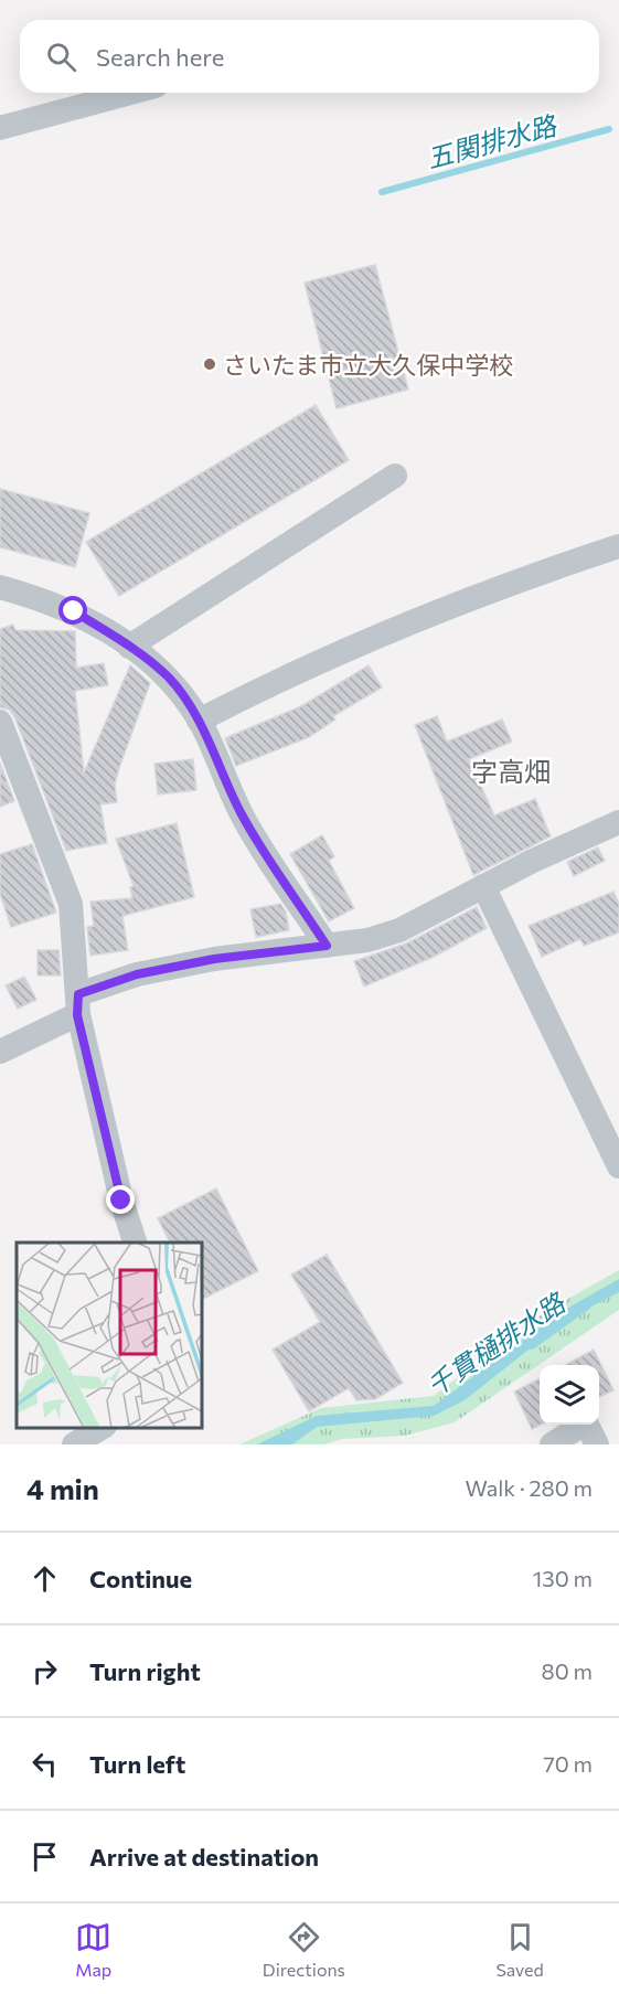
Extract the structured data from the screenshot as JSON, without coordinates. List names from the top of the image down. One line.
{"districts":["字高畑"],"water":["五関排水路","千貫樋排水路"],"places":["さいたま市立大久保中学校"],"page":{"search":"Search here","heading":["4 min","Walk · 280 m"],"list":[["Continue","130 m"],["Turn right","80 m"],["Turn left","70 m"],"Arrive at destination"],"nav":["Map","Directions","Saved"]}}
